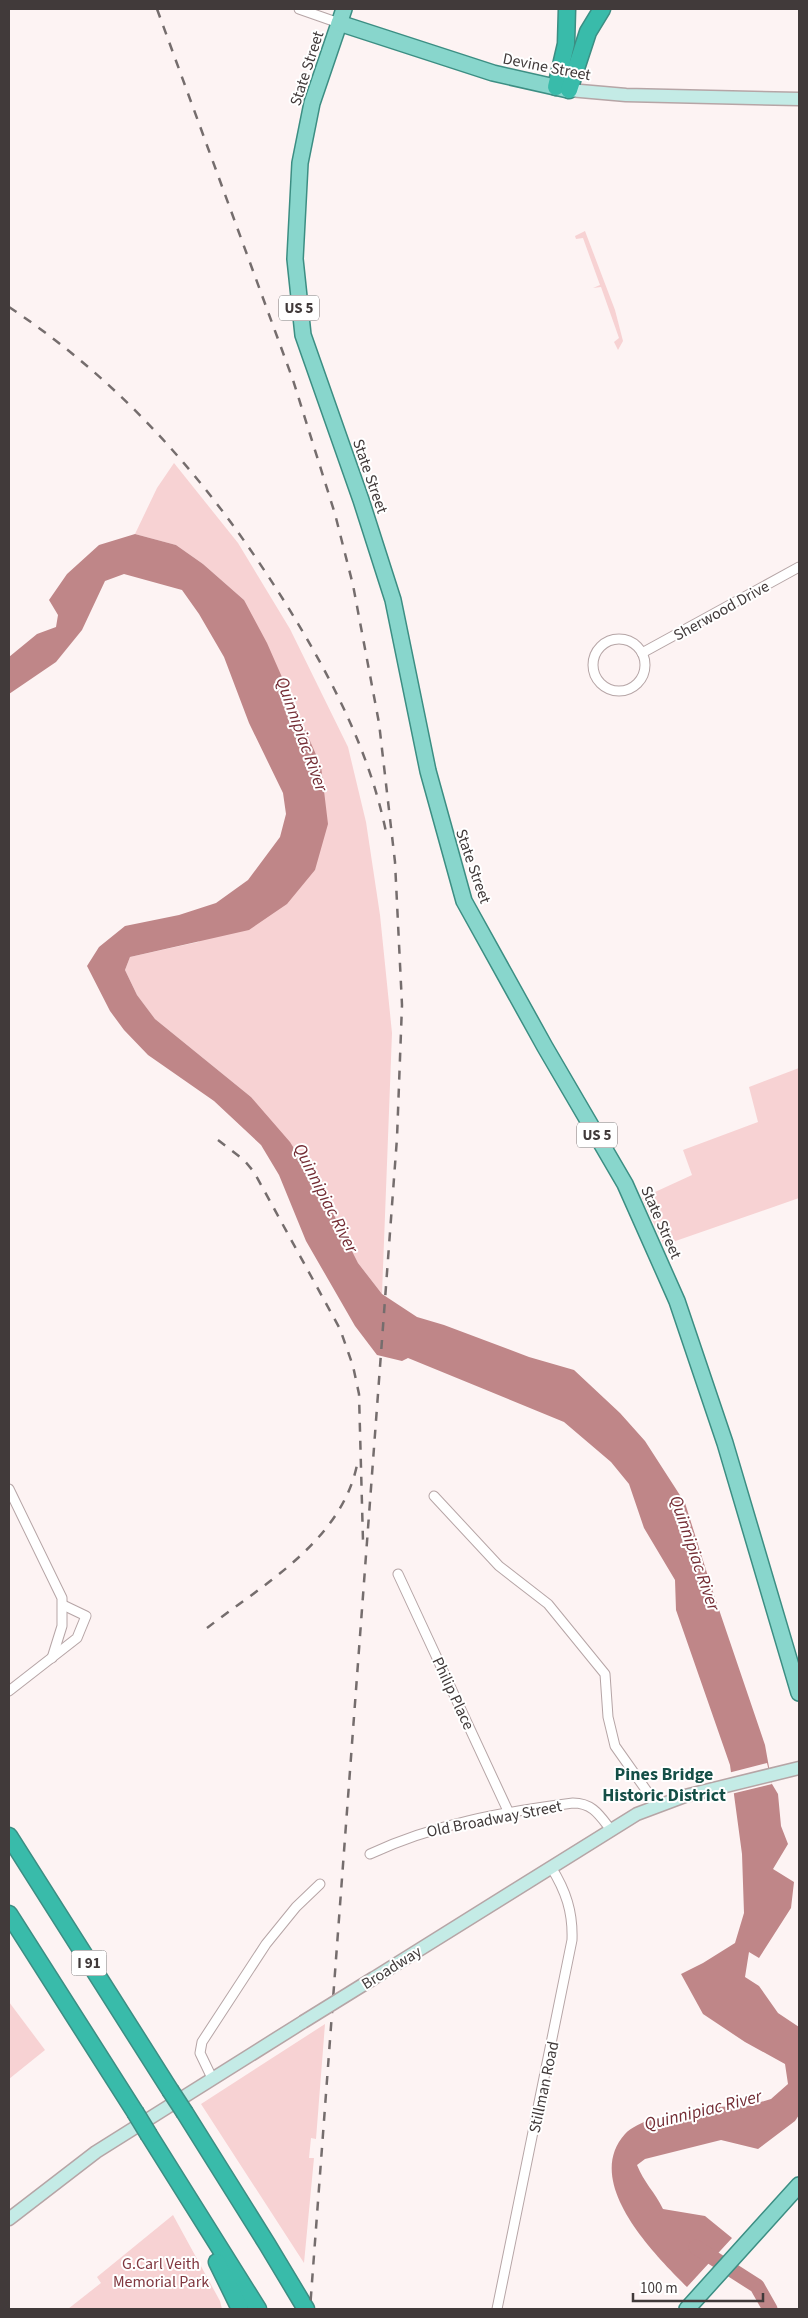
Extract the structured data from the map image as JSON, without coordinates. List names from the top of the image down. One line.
{"streets":{"highway":["I 91"],"main road":["Devine Street","State Street","US 5","Broadway"],"street":["Sherwood Drive","Philip Place","Old Broadway Street","Stillman Road"]},"crossings":[["Devine Street","State Street"],["Philip Place","Old Broadway Street"],["Old Broadway Street","Broadway"],["Broadway","Stillman Road"]],"districts":["Pines Bridge Historic District"],"water":["Quinnipiac River"],"parks":["G.Carl Veith Memorial Park"],"scale_bar":"100 m"}
